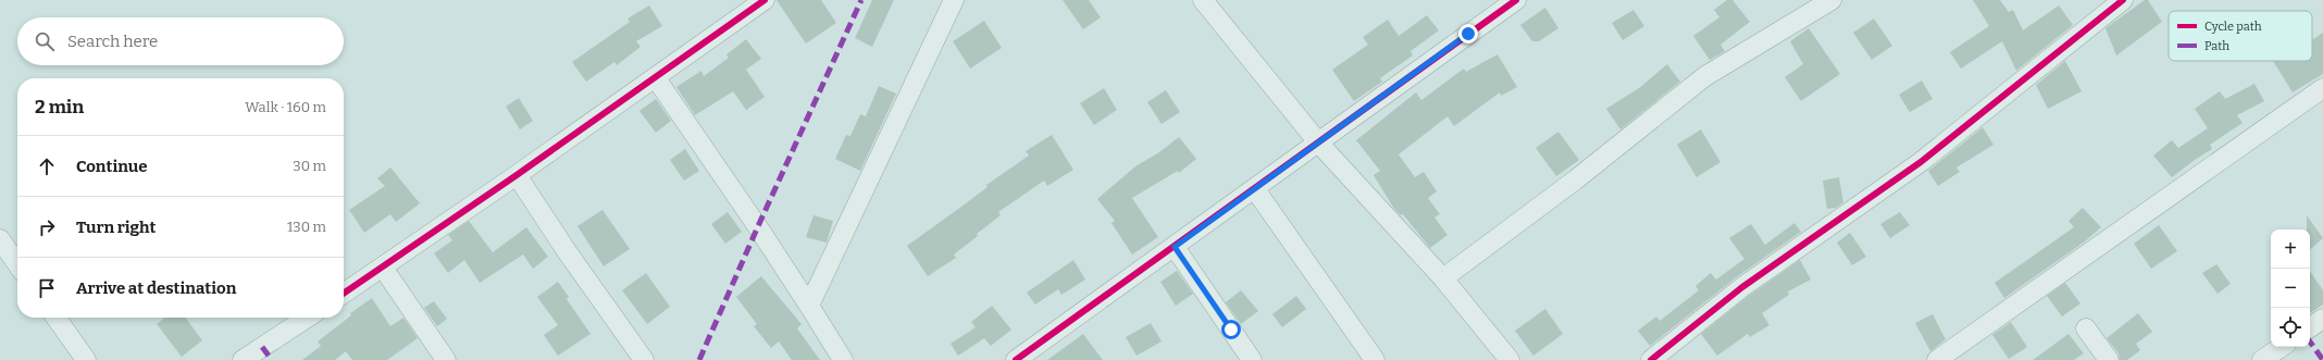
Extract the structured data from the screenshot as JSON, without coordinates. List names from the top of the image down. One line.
{"legend":["Cycle path","Path"],"page":{"search":"Search here","heading":["2 min","Walk · 160 m"],"list":[["Continue","30 m"],["Turn right","130 m"],"Arrive at destination"],"map_buttons":["+","−"]}}
